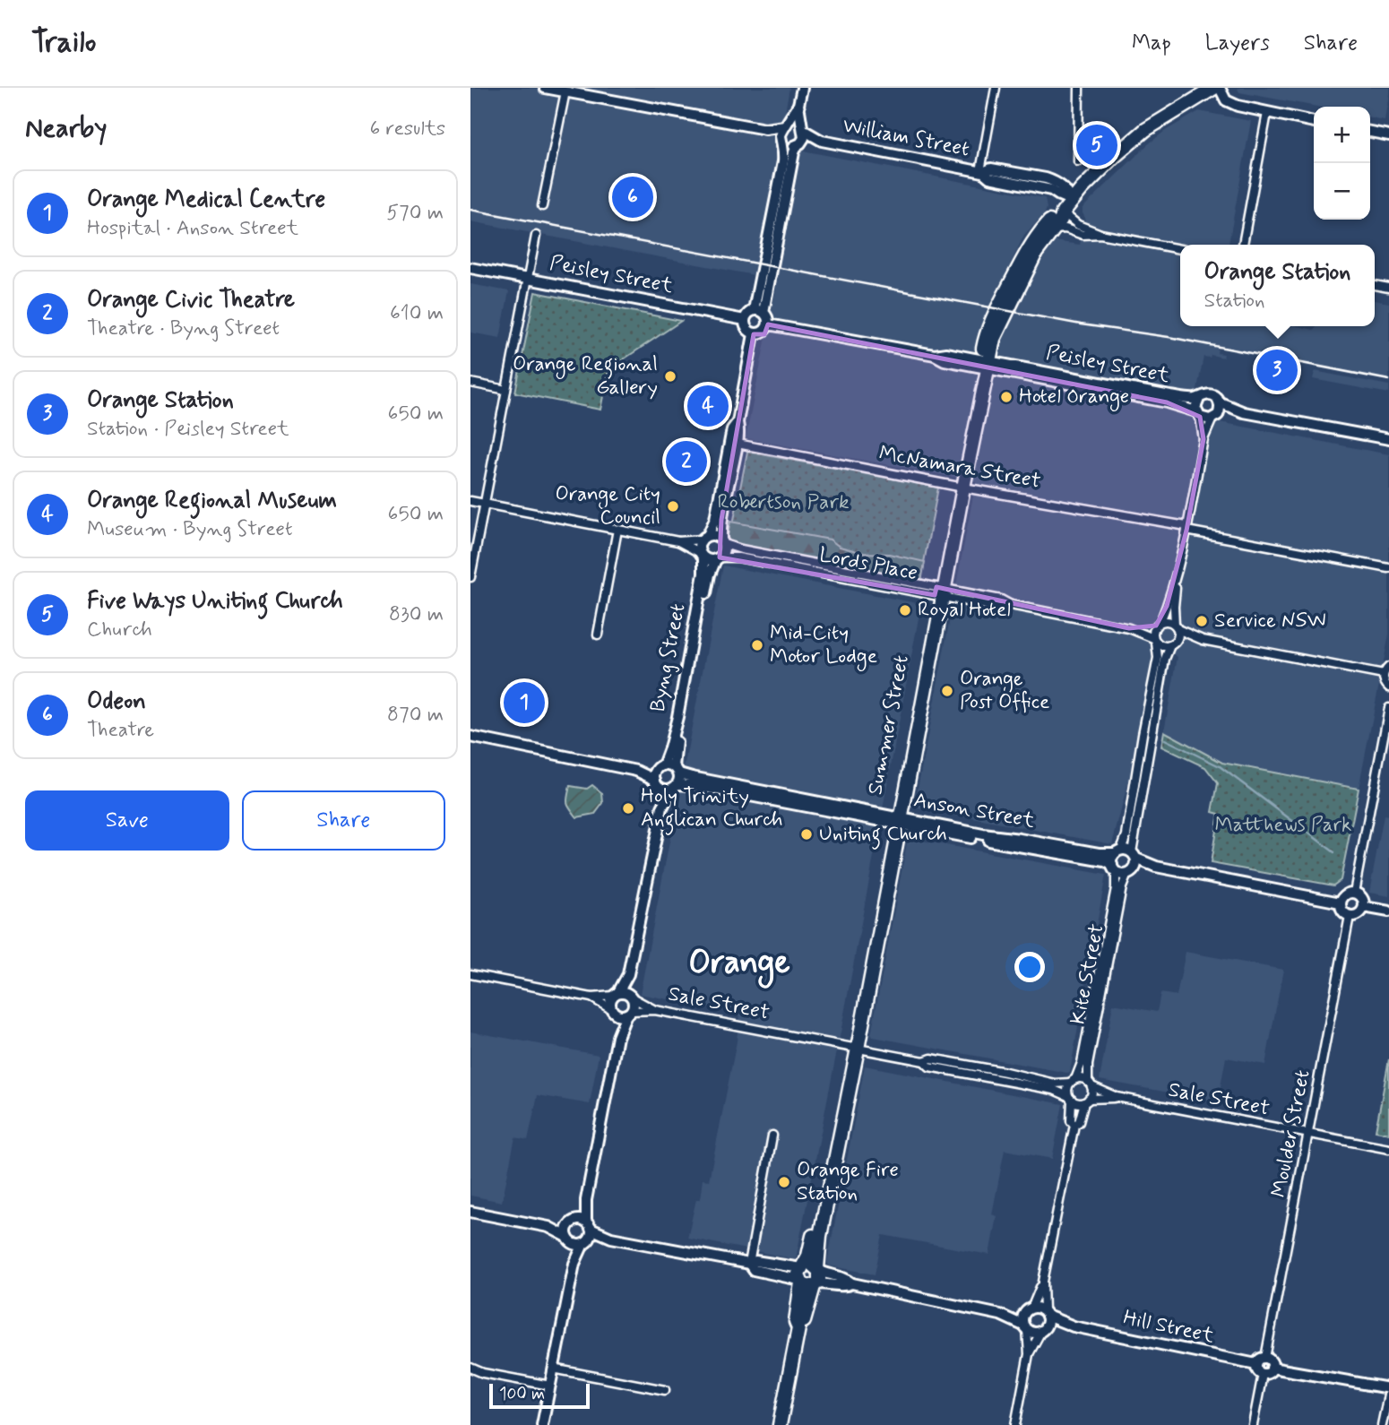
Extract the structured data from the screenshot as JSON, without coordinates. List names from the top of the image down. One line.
{"streets":{"highway":["Summer Street"],"street":["William Street","Peisley Street","McNamara Street","Lords Place","Byng Street","Anson Street","Kite Street","Sale Street","Moulder Street","Hill Street"]},"crossings":[["William Street","Summer Street"],["Peisley Street","Summer Street"],["McNamara Street","Summer Street"],["Lords Place","Byng Street"],["Lords Place","Summer Street"],["Lords Place","Kite Street"],["Byng Street","Anson Street"],["Summer Street","Anson Street"],["Summer Street","Sale Street"],["Anson Street","Kite Street"],["Kite Street","Sale Street"],["Sale Street","Moulder Street"],["Moulder Street","Hill Street"]],"districts":["Orange"],"parks":["Robertson Park","Matthews Park"],"places":["Orange Regional Gallery","Hotel Orange","Orange City Council","Royal Hotel","Service NSW","Mid-City Motor Lodge","Orange Post Office","Holy Trinity Anglican Church","Uniting Church","Orange Fire Station"],"scale_bar":"100 m","page":{"header":"Trailo","nav":["Map","Layers","Share"],"heading":["Nearby","6 results"],"map_buttons":["+","−"],"pins":["5","6","3","4","2","1"],"list":[{"mark":"1","name":"Orange Medical Centre","note":"Hospital · Anson Street","value":"570 m"},{"mark":"2","name":"Orange Civic Theatre","note":"Theatre · Byng Street","value":"610 m"},{"mark":"3","name":"Orange Station","note":"Station · Peisley Street","value":"650 m"},{"mark":"4","name":"Orange Regional Museum","note":"Museum · Byng Street","value":"650 m"},{"mark":"5","name":"Five Ways Uniting Church","note":"Church","value":"830 m"},{"mark":"6","name":"Odeon","note":"Theatre","value":"870 m"}],"popup":["Orange Station","Station"],"buttons":["Save","Share"],"scale":"100 m"}}
